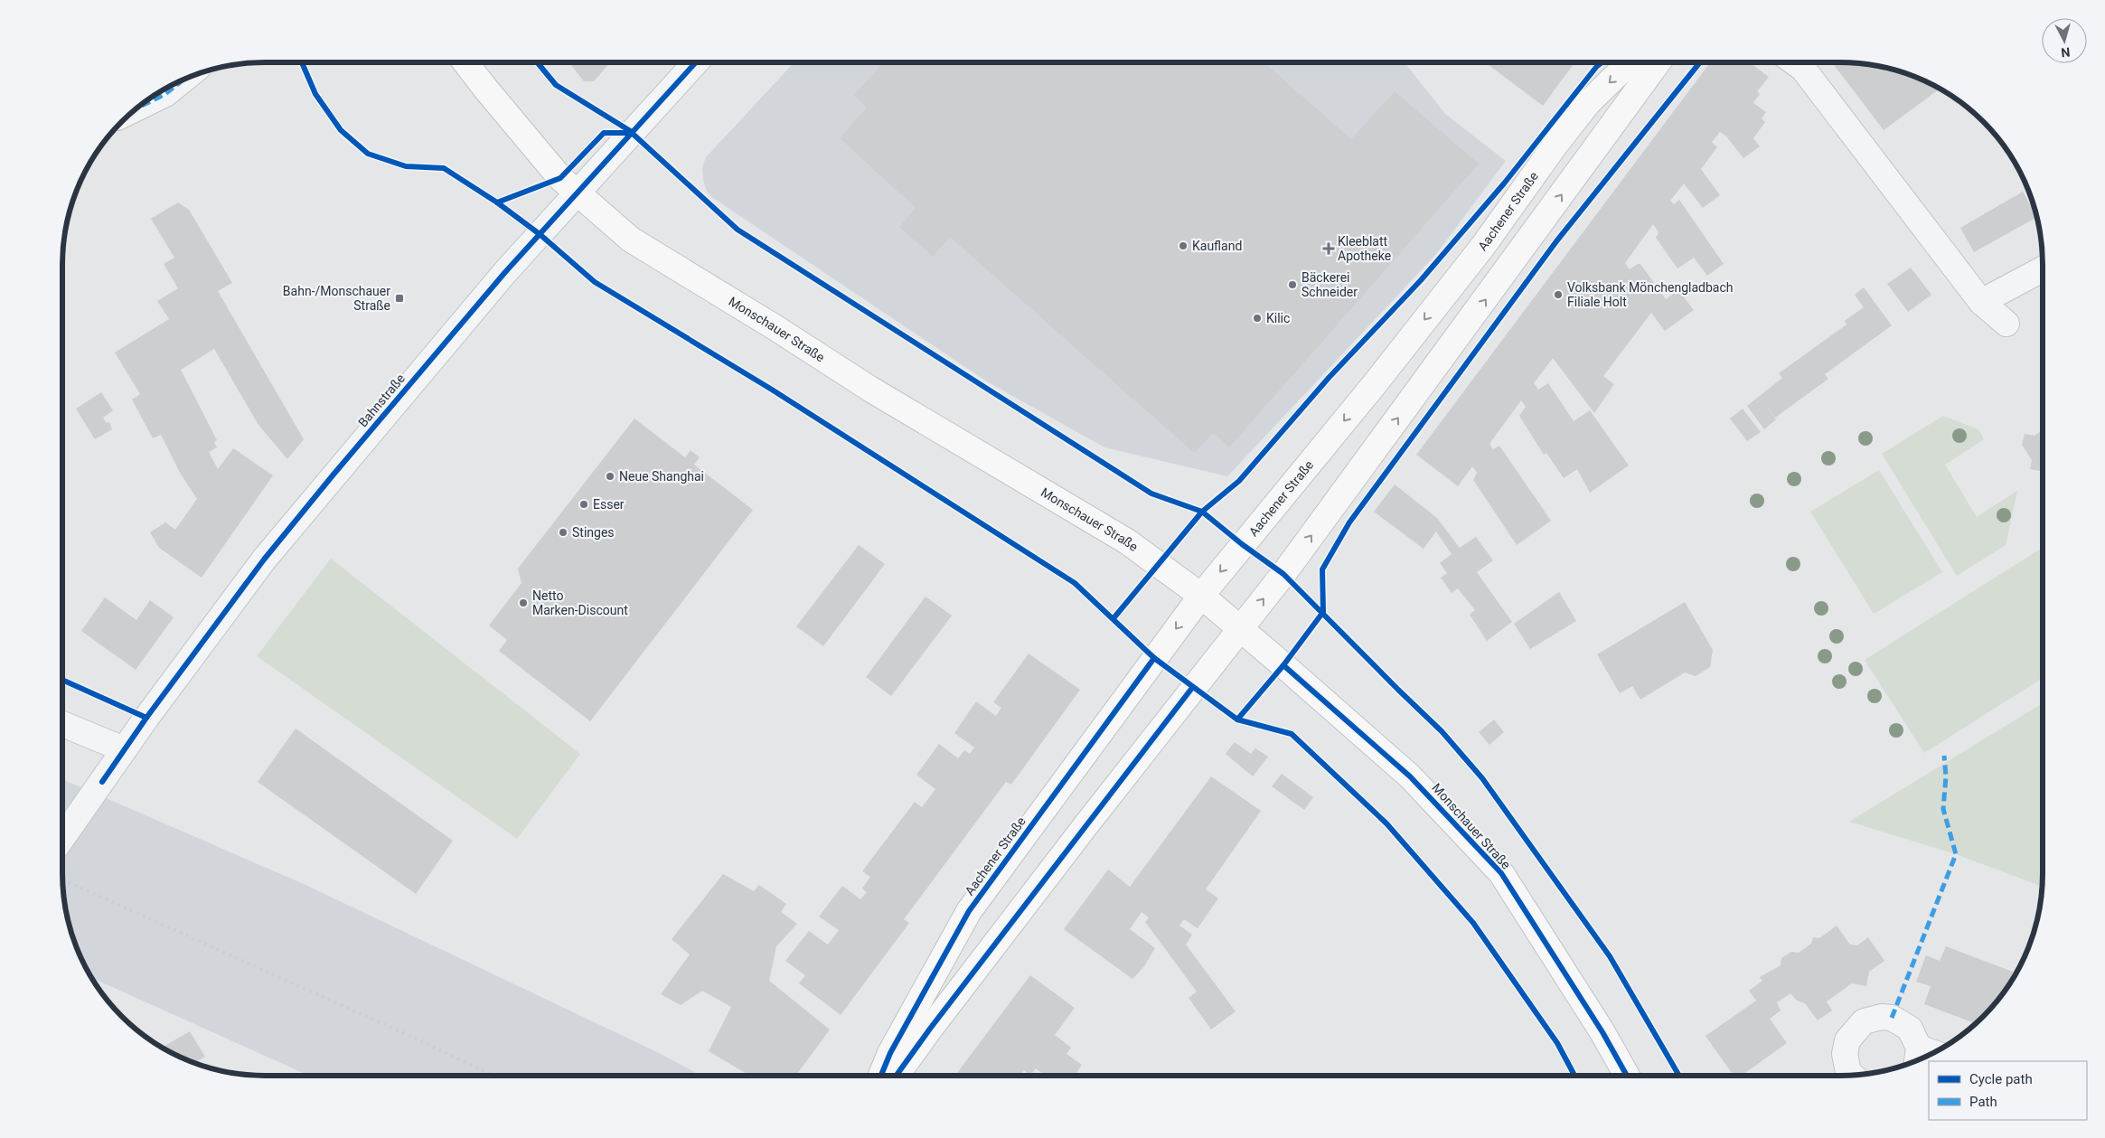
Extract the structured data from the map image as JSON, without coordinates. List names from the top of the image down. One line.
{"streets":{"main road":["Aachener Straße","Monschauer Straße"],"street":["Bahnstraße"]},"crossings":[["Aachener Straße","Monschauer Straße"],["Monschauer Straße","Bahnstraße"]],"places":{"other":["Kaufland","Bäckerei Schneider","Volksbank Mönchengladbach Filiale Holt","Kilic","Neue Shanghai","Esser","Stinges","Netto Marken-Discount"],"health":["Kleeblatt Apotheke"],"transit":["Bahn-/Monschauer Straße"]},"legend":["Cycle path","Path"],"north":"bottom"}
